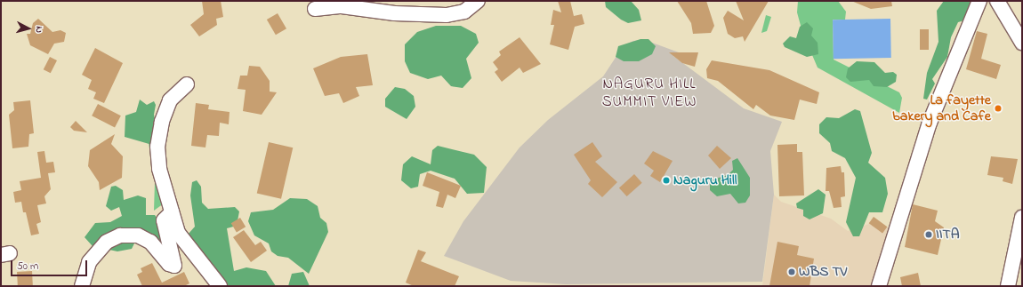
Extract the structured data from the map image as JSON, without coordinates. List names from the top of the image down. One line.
{"districts":["NAGURU HILL SUMMIT VIEW"],"places":["La fayette bakery and Cafe","Naguru Hill","IITA","WBS TV"],"scale_bar":"50 m","north":"right"}
